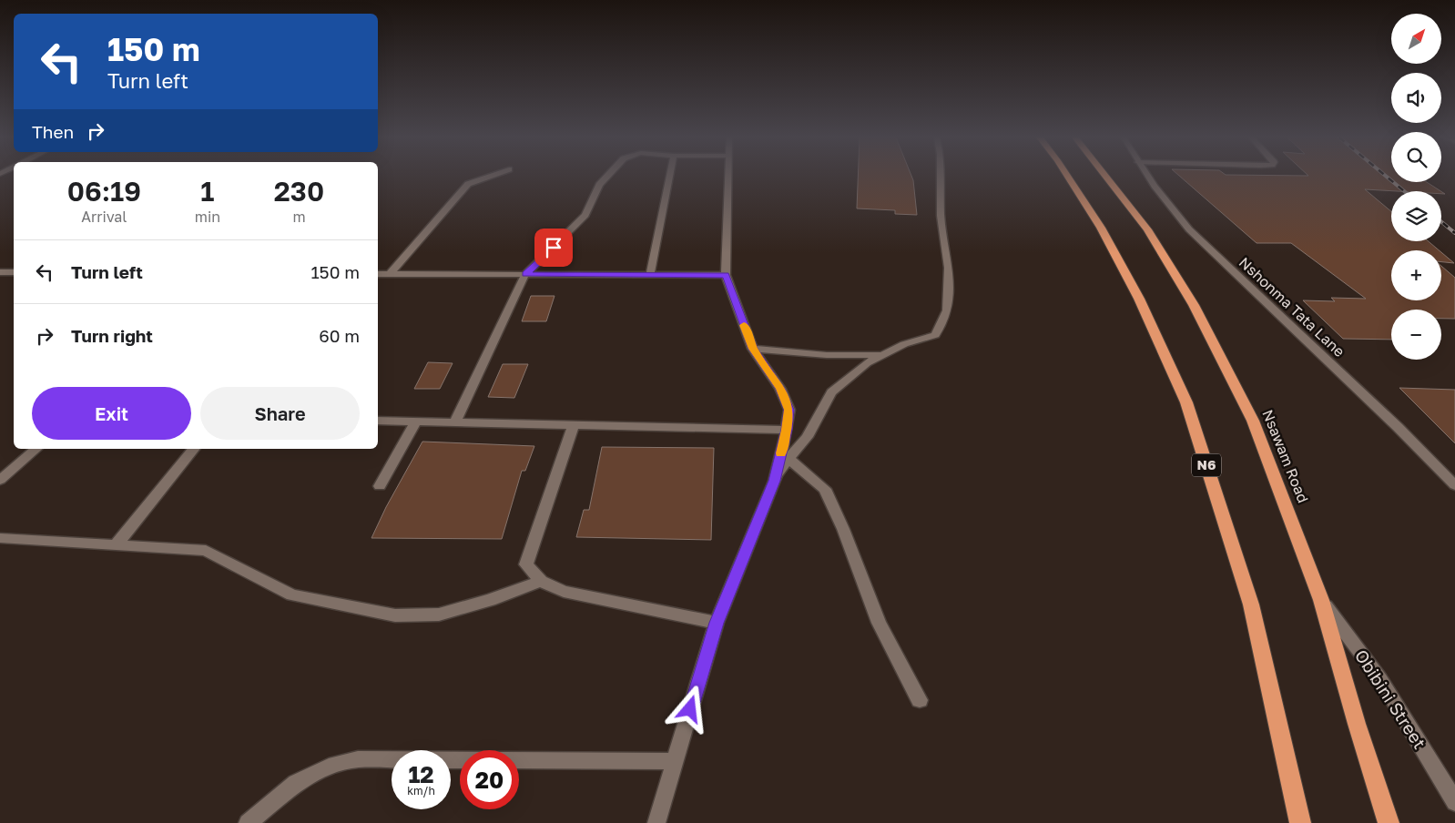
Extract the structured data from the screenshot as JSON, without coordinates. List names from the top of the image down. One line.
{"streets":{"highway":["Nsawam Road","N6"],"street":["Nshonma Tata Lane","Obibini Street"]},"crossings":[["Nsawam Road","Obibini Street"]],"north":"top right","page":{"map_buttons":["+","−"],"turn":["150 m","Turn left"],"then":"Then","eta":["06:19","Arrival","1","min","230","m"],"list":[{"name":"Turn left","value":"150 m"},{"name":"Turn right","value":"60 m"}],"buttons":["Exit","Share"],"speed":"12 km/h","limit":"20"}}
